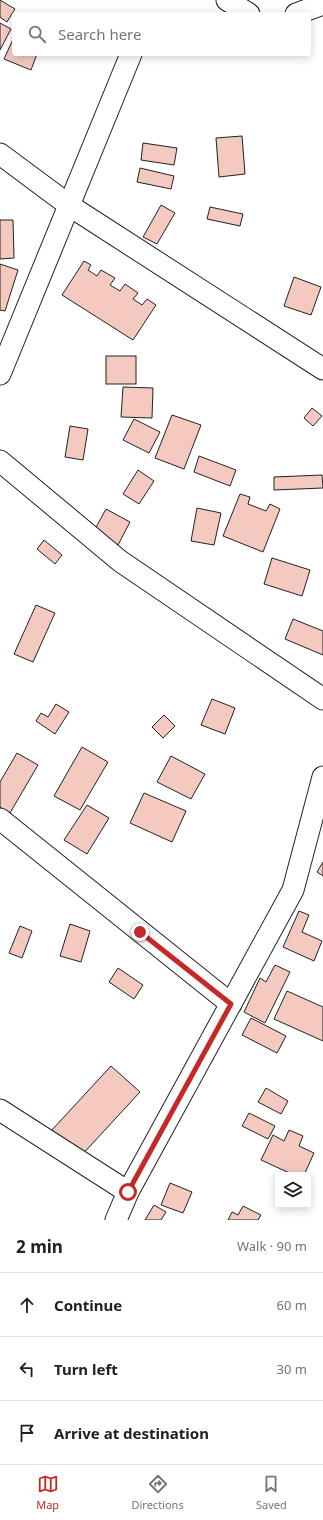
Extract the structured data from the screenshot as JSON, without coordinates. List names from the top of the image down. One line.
{"page":{"search":"Search here","heading":["2 min","Walk · 90 m"],"list":[["Continue","60 m"],["Turn left","30 m"],"Arrive at destination"],"nav":["Map","Directions","Saved"]}}
